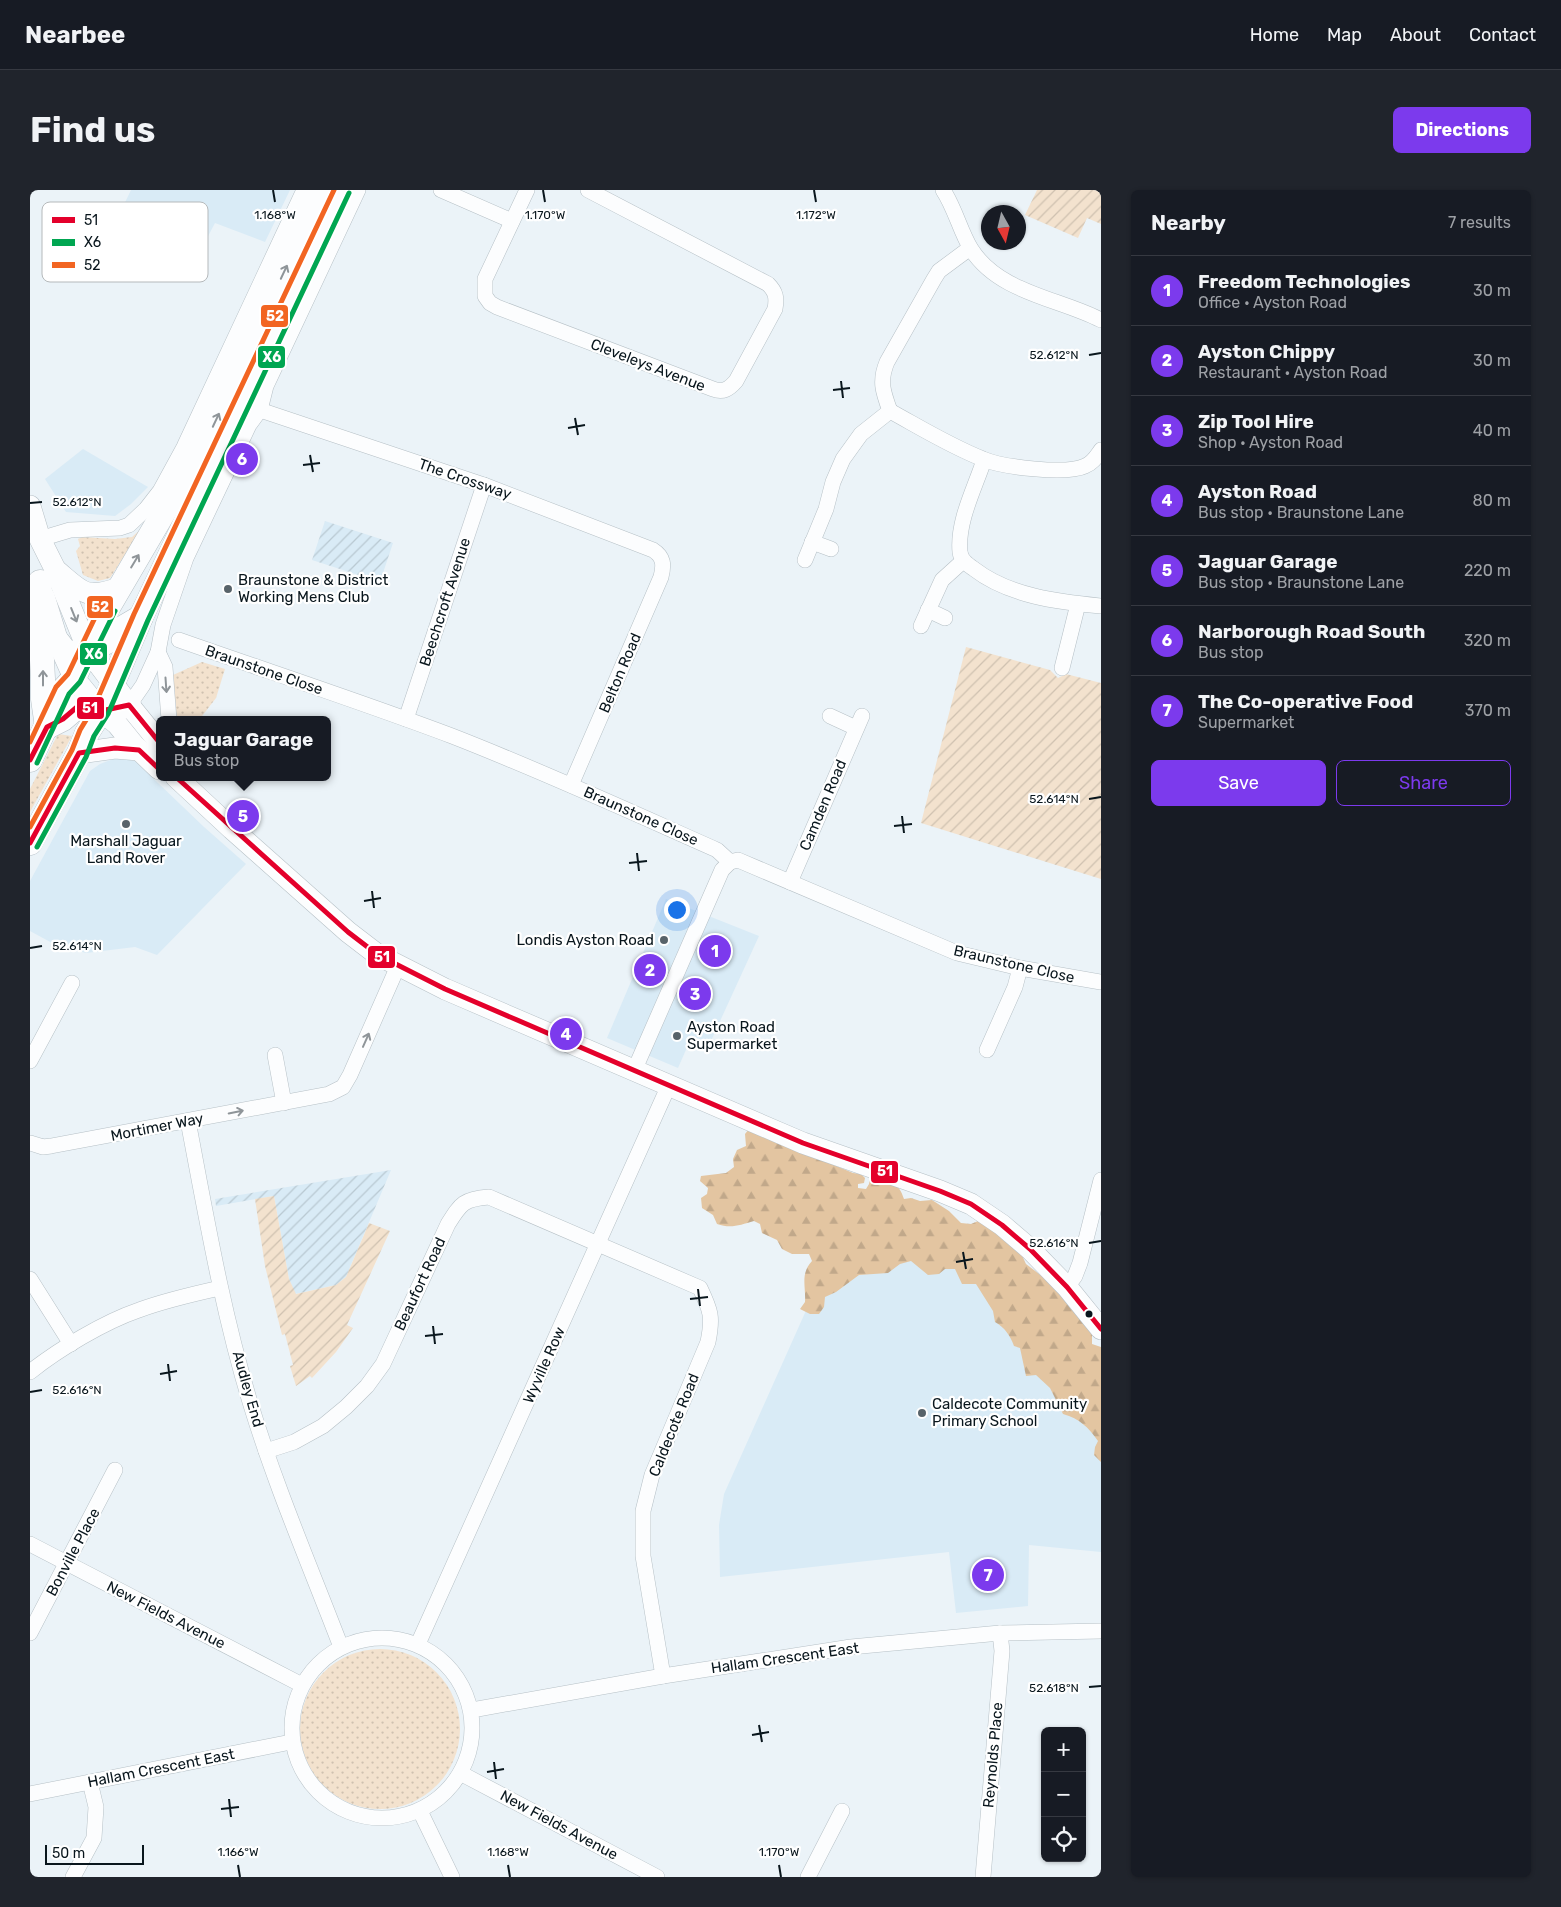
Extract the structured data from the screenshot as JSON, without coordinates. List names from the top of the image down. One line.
{"streets":{"street":["Cleveleys Avenue","The Crossway","Beechcroft Avenue","Braunstone Close","Belton Road","Camden Road","Mortimer Way","Beaufort Road","Wyville Row","Audley End","Caldecote Road","Bonville Place","New Fields Avenue","Hallam Crescent East","Reynolds Place"]},"crossings":[["The Crossway","Beechcroft Avenue"],["The Crossway","Belton Road"],["Beechcroft Avenue","Braunstone Close"],["Braunstone Close","Belton Road"],["Braunstone Close","Camden Road"],["Mortimer Way","Audley End"],["Beaufort Road","Wyville Row"],["Beaufort Road","Audley End"],["Beaufort Road","Caldecote Road"],["Wyville Row","Caldecote Road"],["Caldecote Road","Hallam Crescent East"],["Bonville Place","New Fields Avenue"],["Hallam Crescent East","Reynolds Place"]],"one_way":["Mortimer Way"],"places":["Braunstone & District Working Mens Club","Marshall Jaguar Land Rover","Londis Ayston Road","Ayston Road Supermarket","Caldecote Community Primary School"],"lines":["transit line 52","transit line X6","transit line 51"],"legend":["51","X6","52"],"scale_bar":"50 m","north":"bottom","page":{"header":"Nearbee","nav":["Home","Map","About","Contact"],"buttons":["Directions",["Save","Share"]],"title":"Find us","heading":["Nearby","7 results"],"list":[{"mark":"1","name":"Freedom Technologies","note":"Office · Ayston Road","value":"30 m"},{"mark":"2","name":"Ayston Chippy","note":"Restaurant · Ayston Road","value":"30 m"},{"mark":"3","name":"Zip Tool Hire","note":"Shop · Ayston Road","value":"40 m"},{"mark":"4","name":"Ayston Road","note":"Bus stop · Braunstone Lane","value":"80 m"},{"mark":"5","name":"Jaguar Garage","note":"Bus stop · Braunstone Lane","value":"220 m"},{"mark":"6","name":"Narborough Road South","note":"Bus stop","value":"320 m"},{"mark":"7","name":"The Co-operative Food","note":"Supermarket","value":"370 m"}],"pins":["6","5","1","2","3","4","7"],"popup":["Jaguar Garage","Bus stop"],"map_buttons":["+","−"],"scale":"50 m"},"coordinates":["1.168°W","1.170°W","1.172°W","52.612°N","52.614°N","52.616°N","52.618°N","1.166°W"]}
